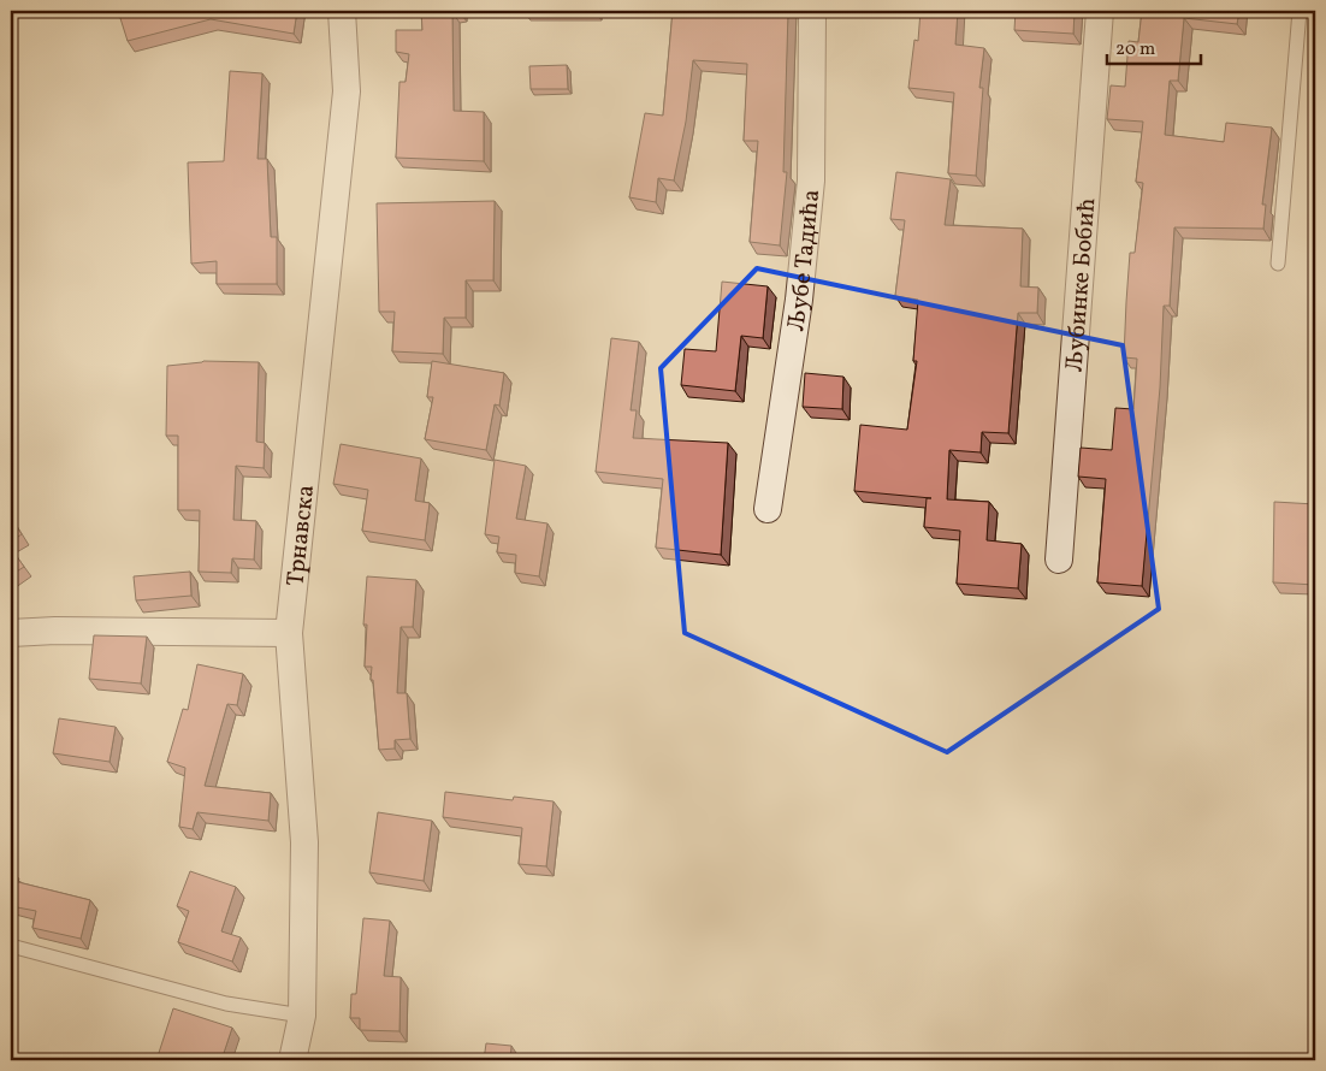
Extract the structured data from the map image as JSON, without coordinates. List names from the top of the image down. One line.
{"streets":{"street":["Љубе Тадића","Љубинке Бобић","Трнавска"]},"scale_bar":"20 m"}
